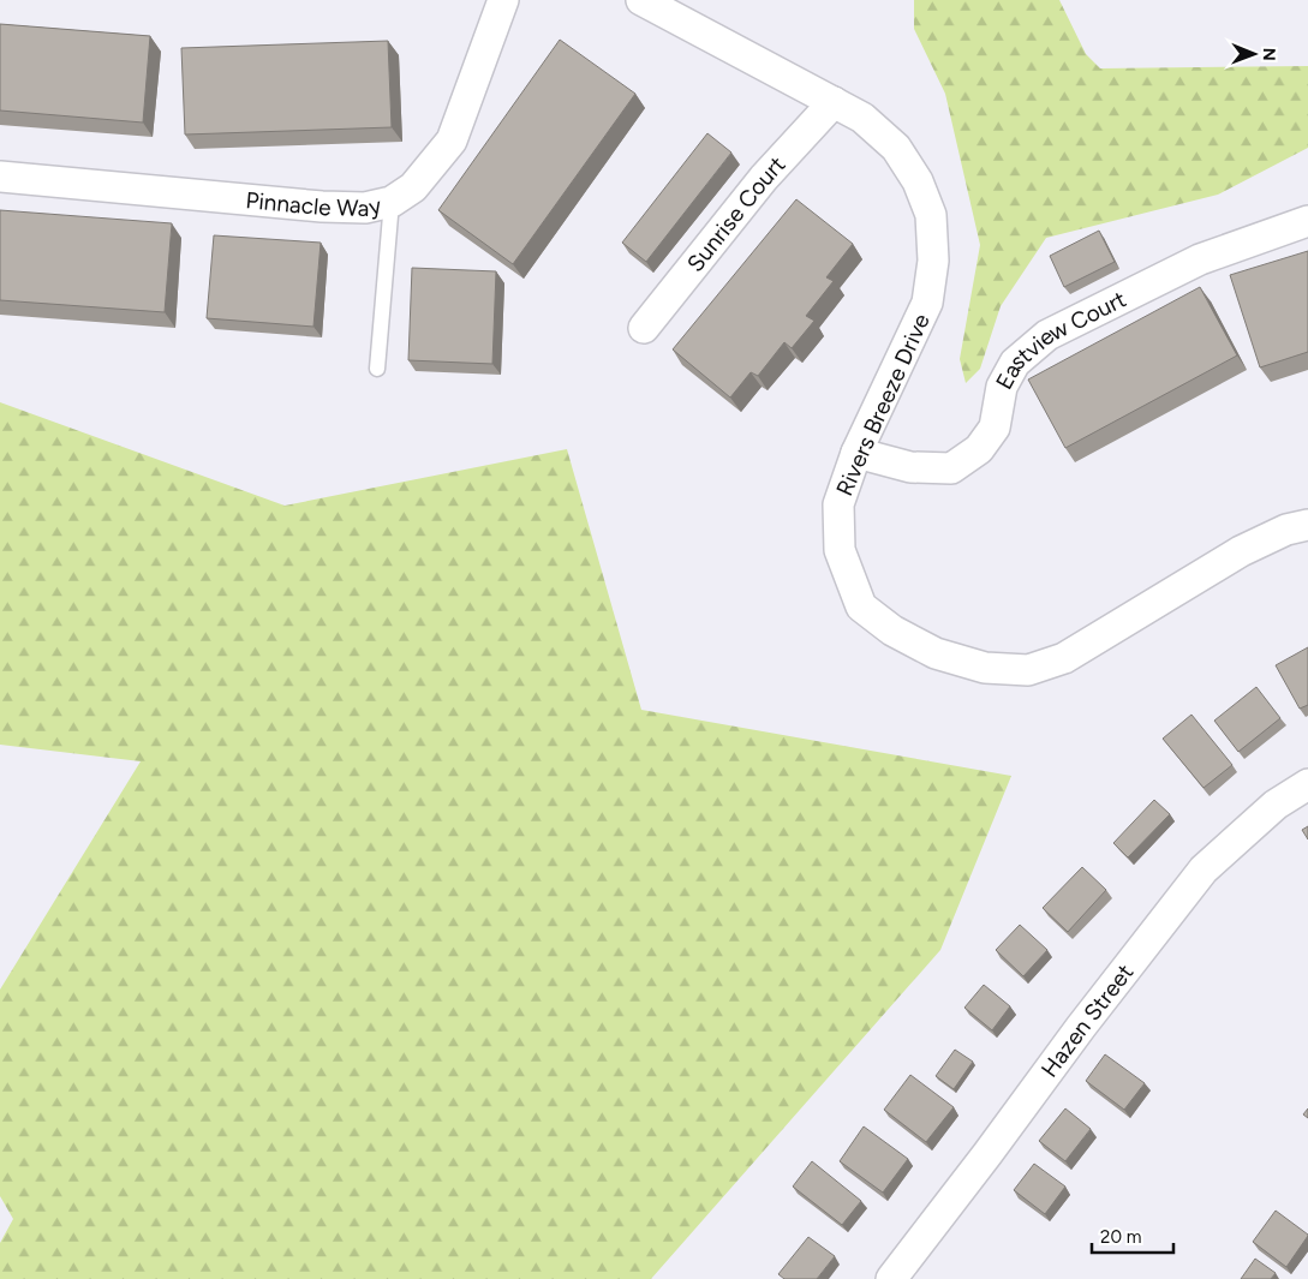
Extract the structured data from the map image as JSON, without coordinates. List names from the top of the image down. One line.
{"streets":{"street":["Pinnacle Way","Sunrise Court","Eastview Court","Rivers Breeze Drive","Hazen Street"]},"crossings":[["Sunrise Court","Rivers Breeze Drive"],["Eastview Court","Rivers Breeze Drive"]],"scale_bar":"20 m","north":"right"}
